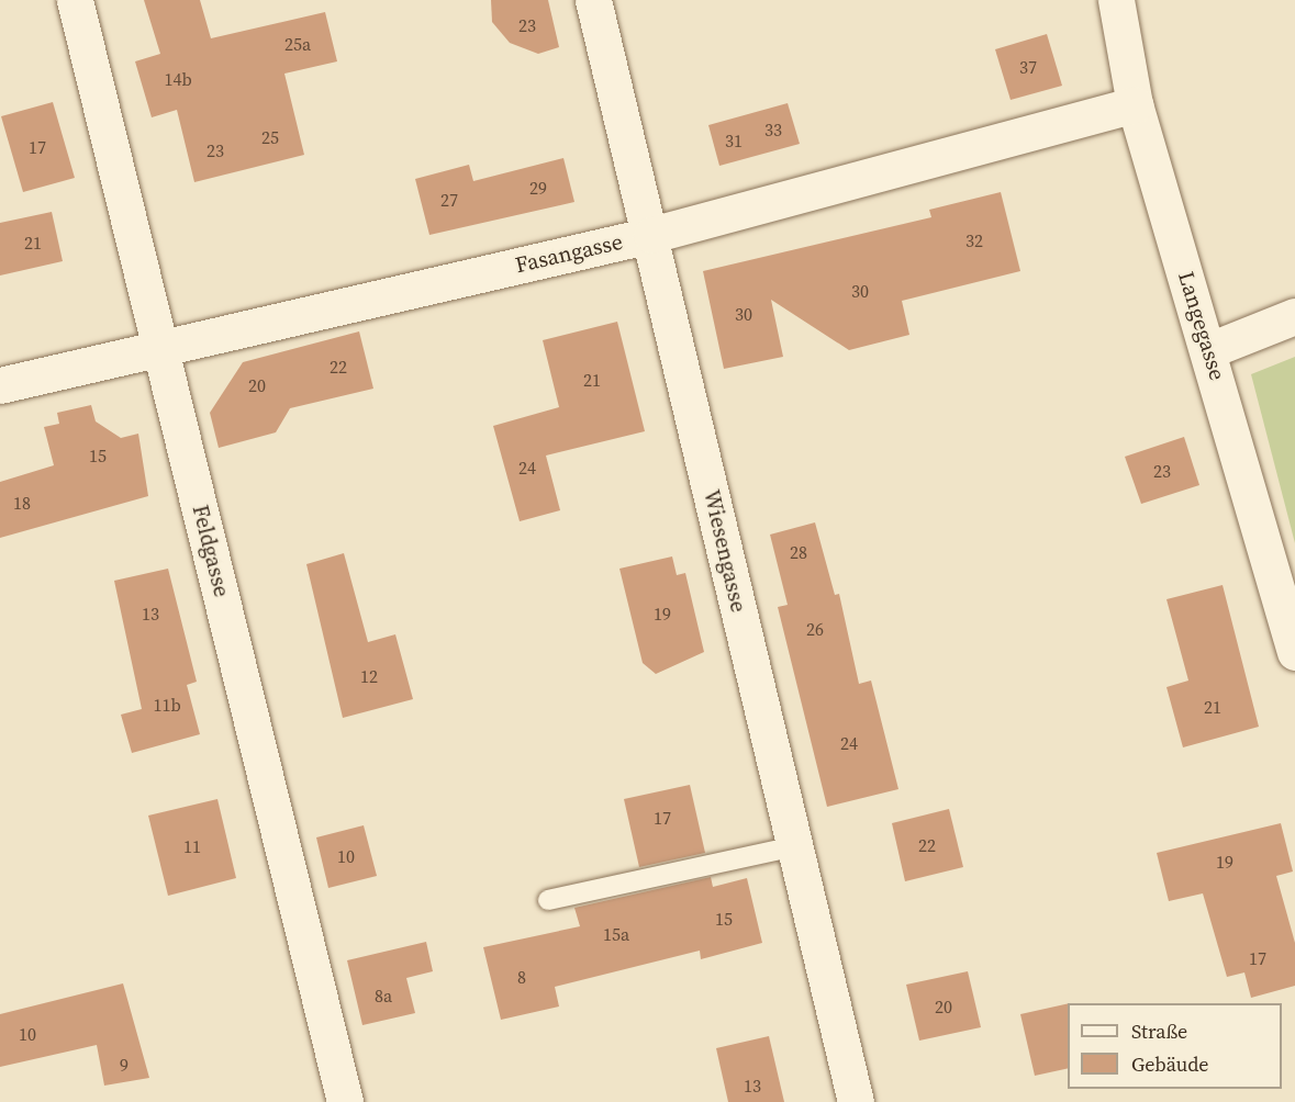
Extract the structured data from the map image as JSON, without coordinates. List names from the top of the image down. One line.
{"streets":{"street":["Fasangasse","Langegasse","Feldgasse","Wiesengasse"]},"crossings":[["Fasangasse","Langegasse"],["Fasangasse","Feldgasse"],["Fasangasse","Wiesengasse"]],"house_numbers":["23","25a","37","14b","33","25","31","17","23","29","27","32","21","30","30","22","21","20","15","24","23","18","28","13","19","26","12","11b","21","24","17","22","11","10","19","15","15a","17","8","8a","20","10","9","13"],"legend":["Straße","Gebäude"]}
